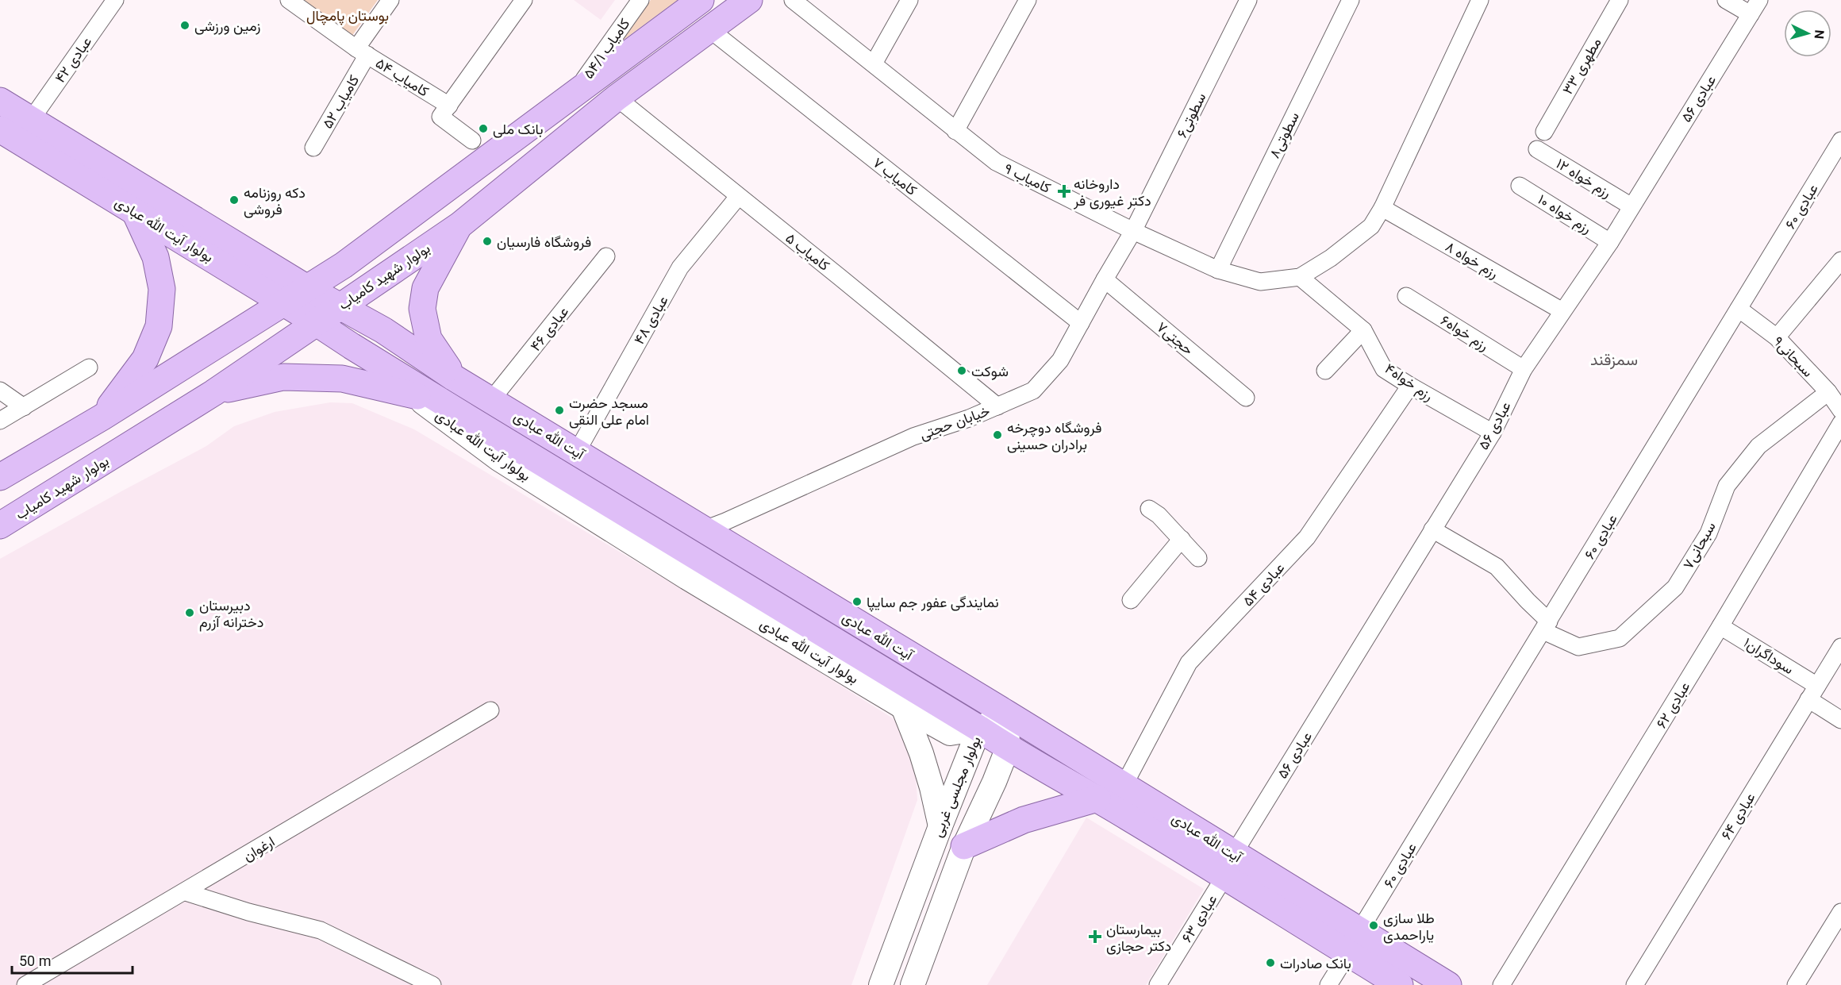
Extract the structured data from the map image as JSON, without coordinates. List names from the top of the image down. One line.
{"streets":{"main road":["بولوار آیت الله عبادی","بولوار شهید کامیاب","آیت الله عبادی","بولوار مجلسی غربی"],"street":["کامیاب ۵۴/۱","عبادی ۴۲","مطهری ۳۳","کامیاب ۵۴","عبادی ۵۶","کامیاب ۵۲","سطوتی۶","سطوتی۸","کامیاب ۷","کامیاب ۹","رزم خواه ۱۲","عبادی ۶۰","رزم خواه ۱۰","کامیاب ۵","رزم خواه ۸","عبادی ۴۸","عبادی ۴۶","رزم خواه۶","حجتی۷","سبحانی۹","رزم خواه۴","خیابان حجتی","سبحانی۷","عبادی ۵۴","سوداگران۱","عبادی ۶۲","عبادی ۶۴","ارغوان","عبادی ۶۳"]},"crossings":[["عبادی ۴۲","بولوار آیت الله عبادی"],["کامیاب ۵۴","کامیاب ۵۲"],["عبادی ۵۶","رزم خواه ۱۲"],["عبادی ۵۶","رزم خواه ۱۰"],["عبادی ۵۶","رزم خواه ۸"],["عبادی ۵۶","رزم خواه۶"],["عبادی ۵۶","رزم خواه۴"],["عبادی ۵۶","آیت الله عبادی"],["عبادی ۵۶","سبحانی۷"],["عبادی ۵۶","عبادی ۶۳"],["سطوتی۶","کامیاب ۹"],["سطوتی۶","خیابان حجتی"],["سطوتی۸","کامیاب ۹"],["کامیاب ۷","بولوار شهید کامیاب"],["کامیاب ۷","خیابان حجتی"],["کامیاب ۹","رزم خواه۴"],["کامیاب ۹","خیابان حجتی"],["عبادی ۶۰","سبحانی۹"],["عبادی ۶۰","آیت الله عبادی"],["عبادی ۶۰","سبحانی۷"],["بولوار آیت الله عبادی","بولوار شهید کامیاب"],["بولوار آیت الله عبادی","آیت الله عبادی"],["بولوار آیت الله عبادی","بولوار مجلسی غربی"],["کامیاب ۵","بولوار شهید کامیاب"],["کامیاب ۵","عبادی ۴۸"],["کامیاب ۵","خیابان حجتی"],["بولوار شهید کامیاب","آیت الله عبادی"],["عبادی ۴۸","آیت الله عبادی"],["عبادی ۴۶","آیت الله عبادی"],["حجتی۷","خیابان حجتی"],["سبحانی۹","سبحانی۷"],["رزم خواه۴","عبادی ۵۴"],["خیابان حجتی","آیت الله عبادی"],["آیت الله عبادی","عبادی ۵۴"],["آیت الله عبادی","بولوار مجلسی غربی"],["آیت الله عبادی","عبادی ۶۳"],["سوداگران۱","عبادی ۶۲"],["سوداگران۱","عبادی ۶۴"]],"districts":["سمزقند"],"parks":["بوستان پامچال"],"places":{"other":["زمین ورزشی","بانک ملی","دکه روزنامه فروشی","فروشگاه فارسیان","شوكت","مسجد حضرت امام علی النقی","فروشگاه دوچرخه برادران حسینی","نمایندگی عفور جم سایپا","دبیرستان دخترانه آزرم","طلا سازی یاراحمدی","بانک صادرات"],"health":["داروخانه دکتر غیوری فر","بیمارستان دکتر حجازی"]},"scale_bar":"50 m","north":"right"}
